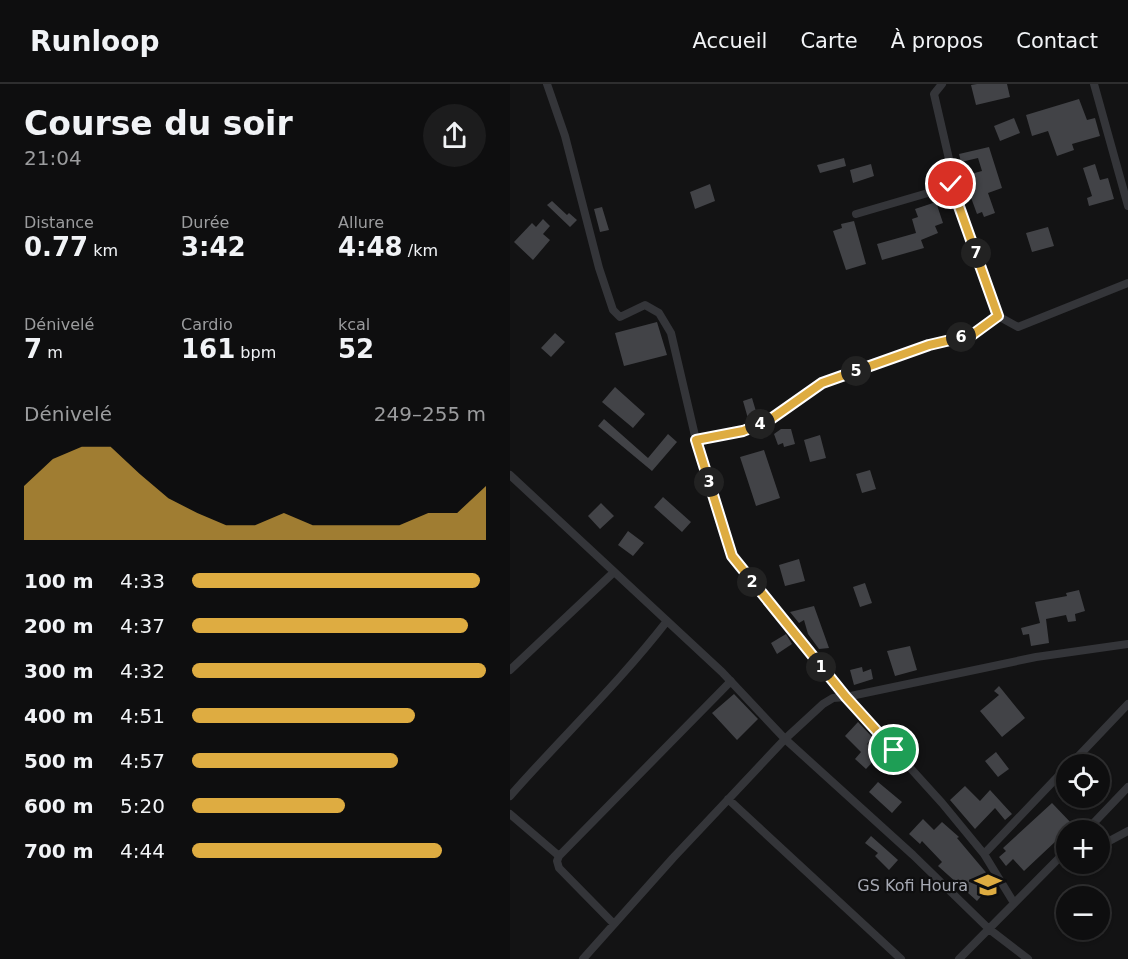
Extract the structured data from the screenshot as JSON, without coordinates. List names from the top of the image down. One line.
{"places":{"school or university":["GS Kofi Houra"]},"page":{"header":"Runloop","nav":["Accueil","Carte","À propos","Contact"],"heading":["Course du soir","21:04"],"stats":[["Distance","0.77 km"],["Durée","3:42"],["Allure","4:48 /km"],["Dénivelé","7 m"],["Cardio","161 bpm"],["kcal","52"]],"pins":["7","6","5","4","3","2","1"],"chart":["Dénivelé","249–255 m"],"list":[{"name":"100 m","note":"4:33"},{"name":"200 m","note":"4:37"},{"name":"300 m","note":"4:32"},{"name":"400 m","note":"4:51"},{"name":"500 m","note":"4:57"},{"name":"600 m","note":"5:20"},{"name":"700 m","note":"4:44"}],"map_buttons":["+","−"]}}
